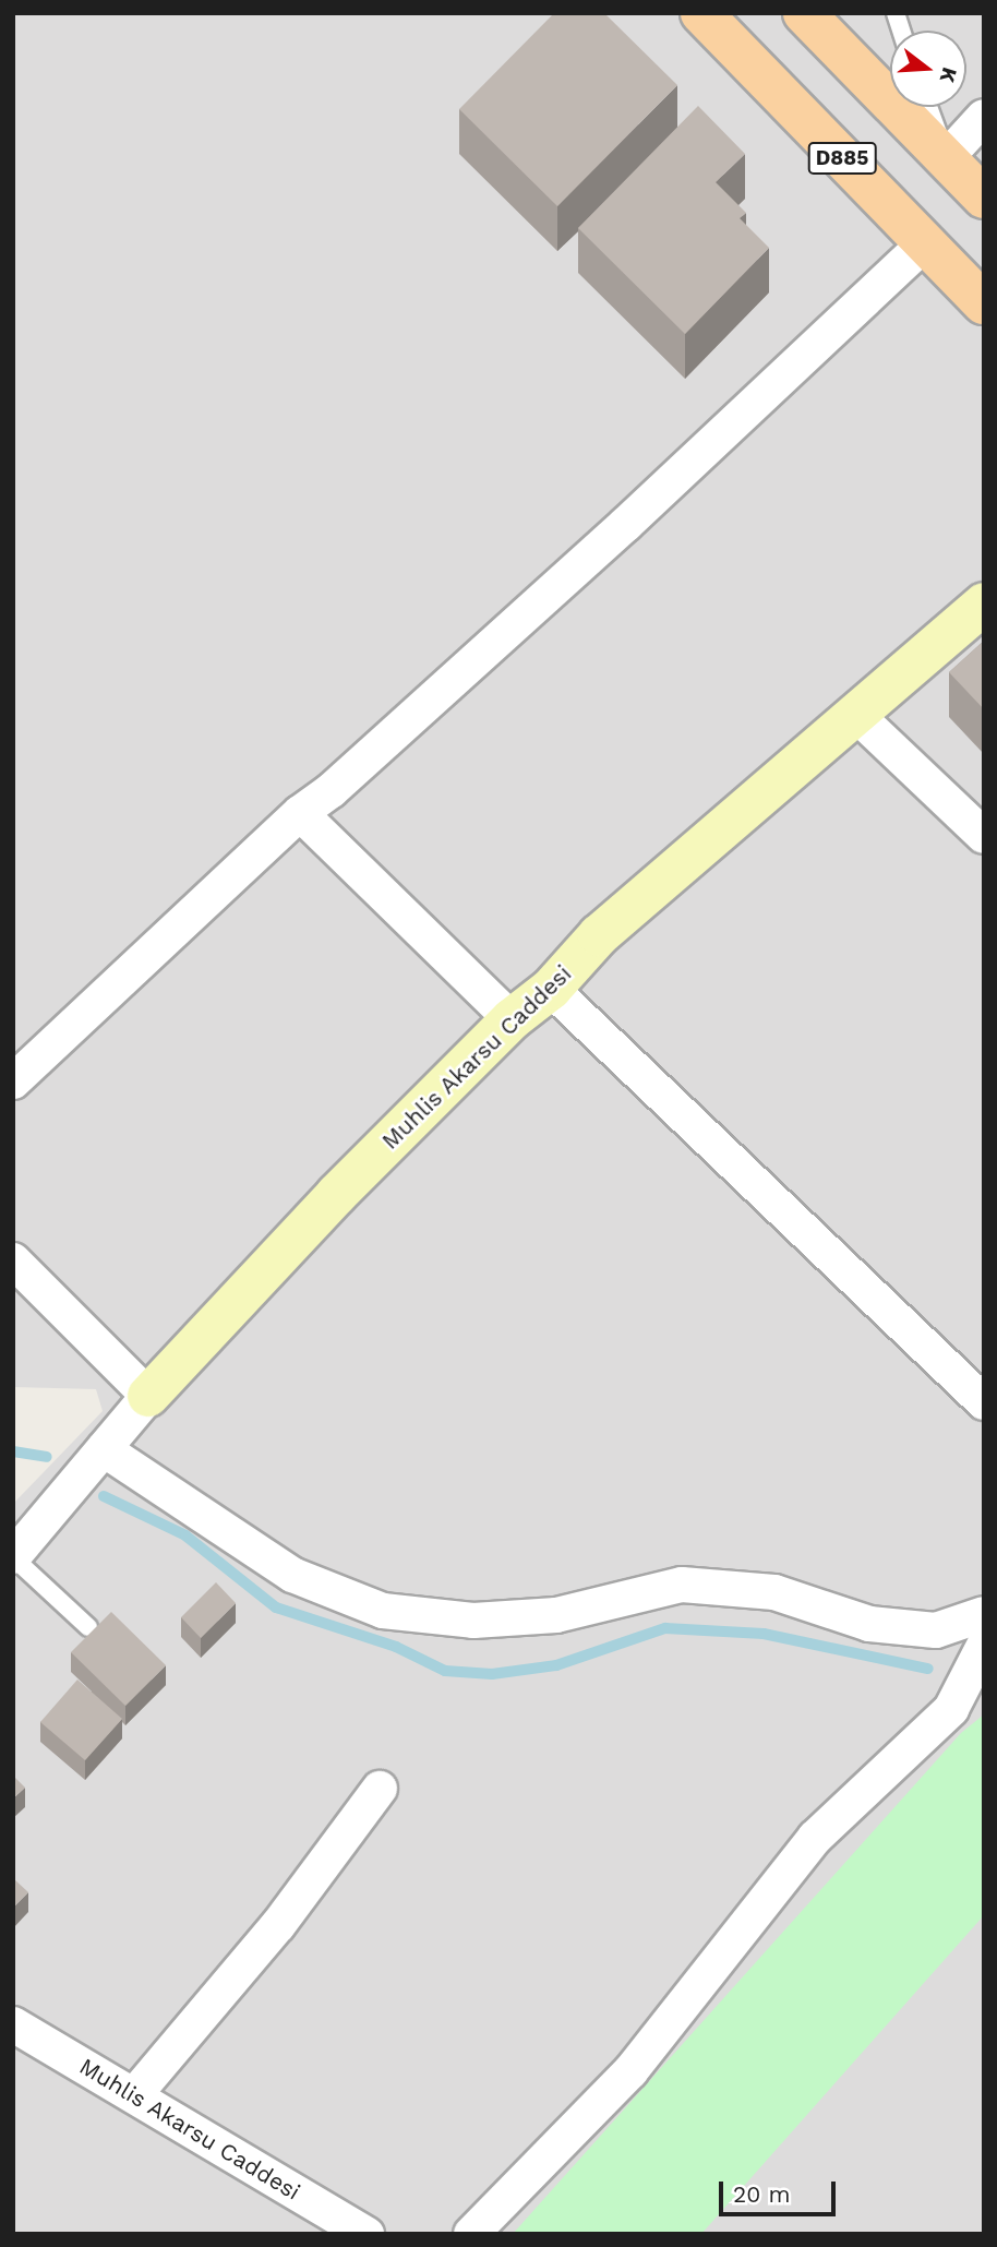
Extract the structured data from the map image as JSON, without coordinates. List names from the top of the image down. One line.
{"streets":{"main road":["D885"],"street":["Muhlis Akarsu Caddesi"]},"scale_bar":"20 m","north":"right"}
